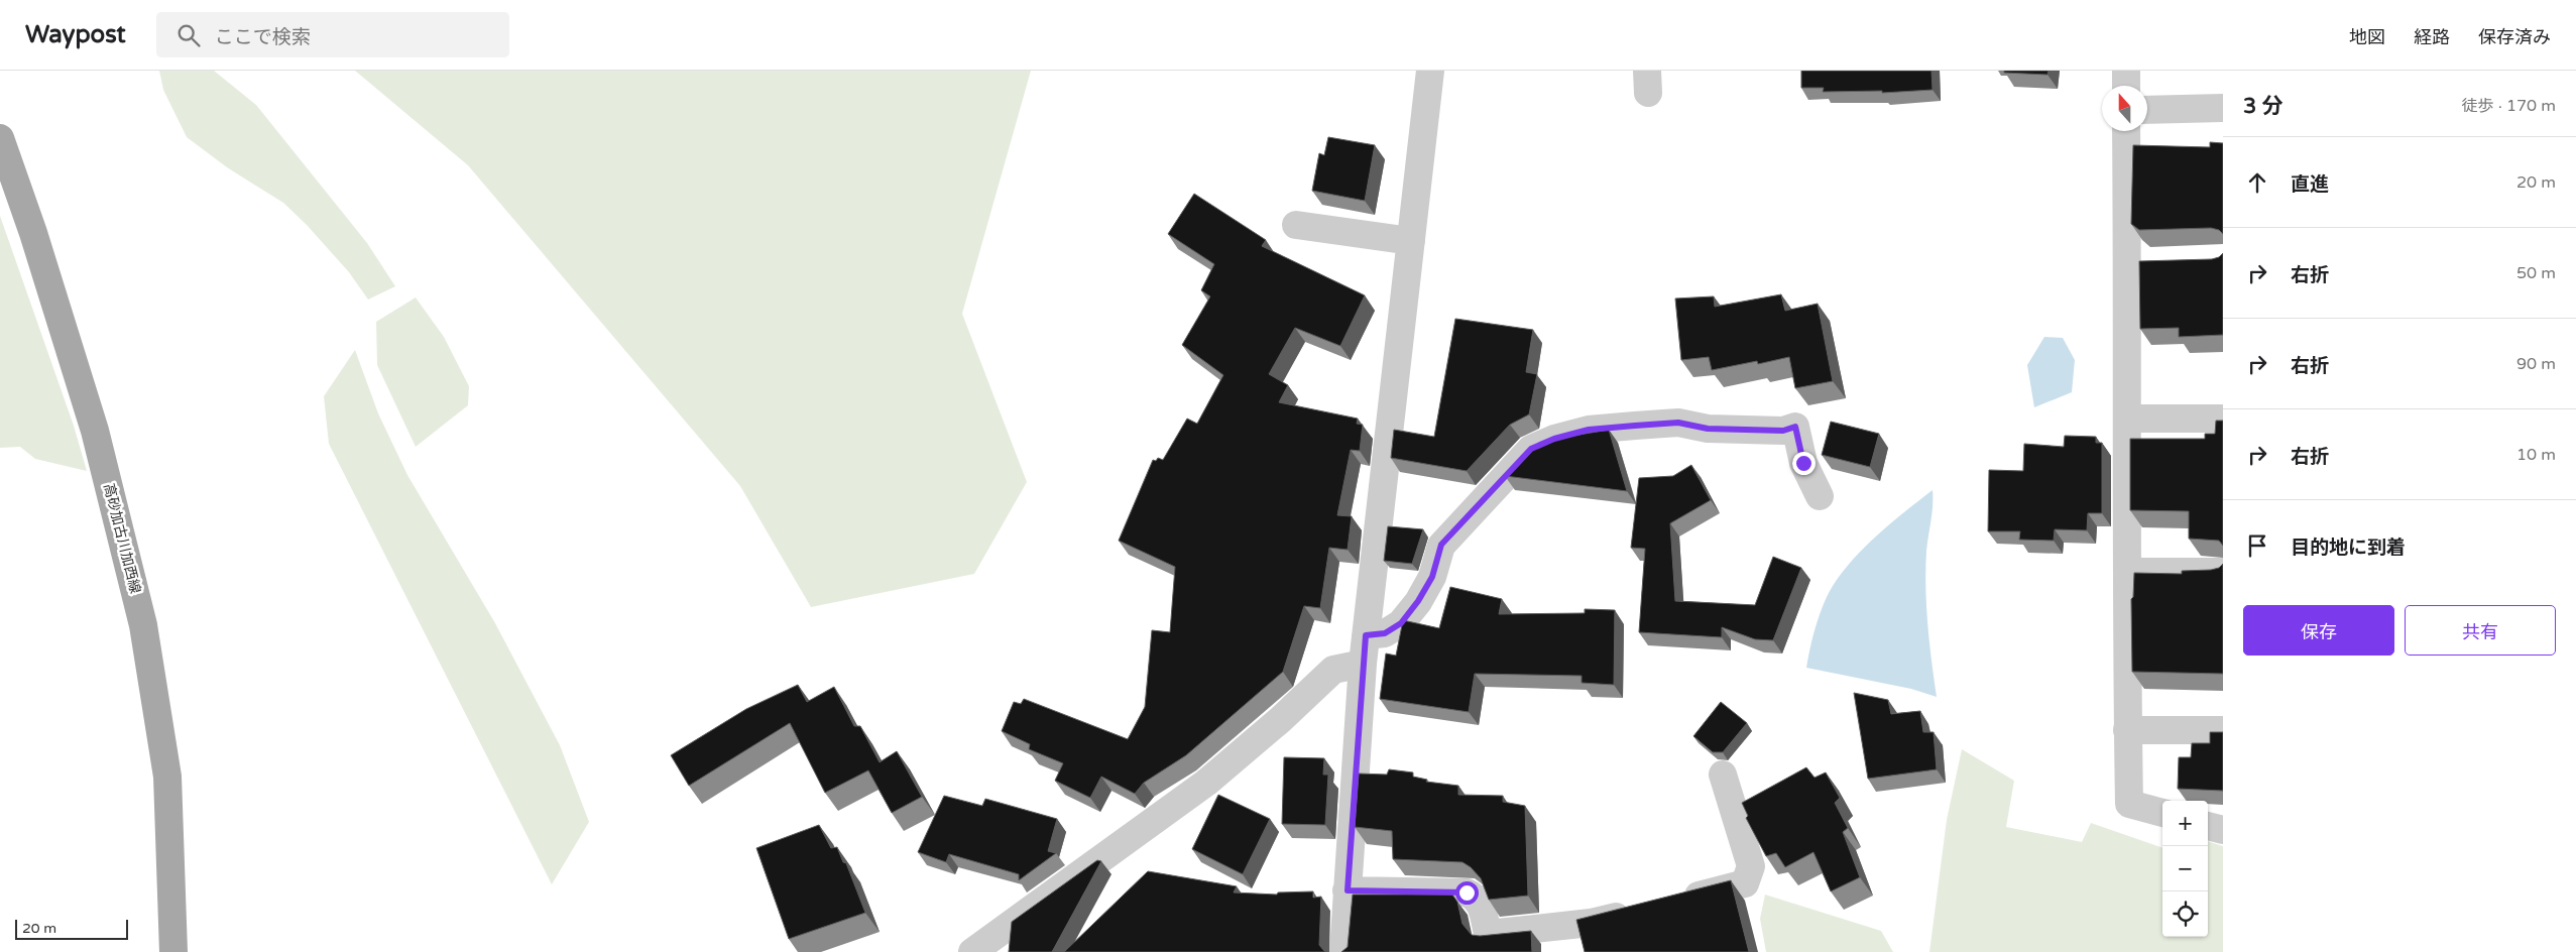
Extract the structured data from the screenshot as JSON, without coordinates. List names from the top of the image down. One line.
{"streets":{"main road":["高砂加古川加西線"]},"scale_bar":"20 m","north":"top","page":{"header":"Waypost","search":"ここで検索","nav":["地図","経路","保存済み"],"heading":["3 分","徒歩 · 170 m"],"list":[["直進","20 m"],["右折","50 m"],["右折","90 m"],["右折","10 m"],"目的地に到着"],"buttons":["保存","共有"],"map_buttons":["+","−"],"scale":"20 m"}}
